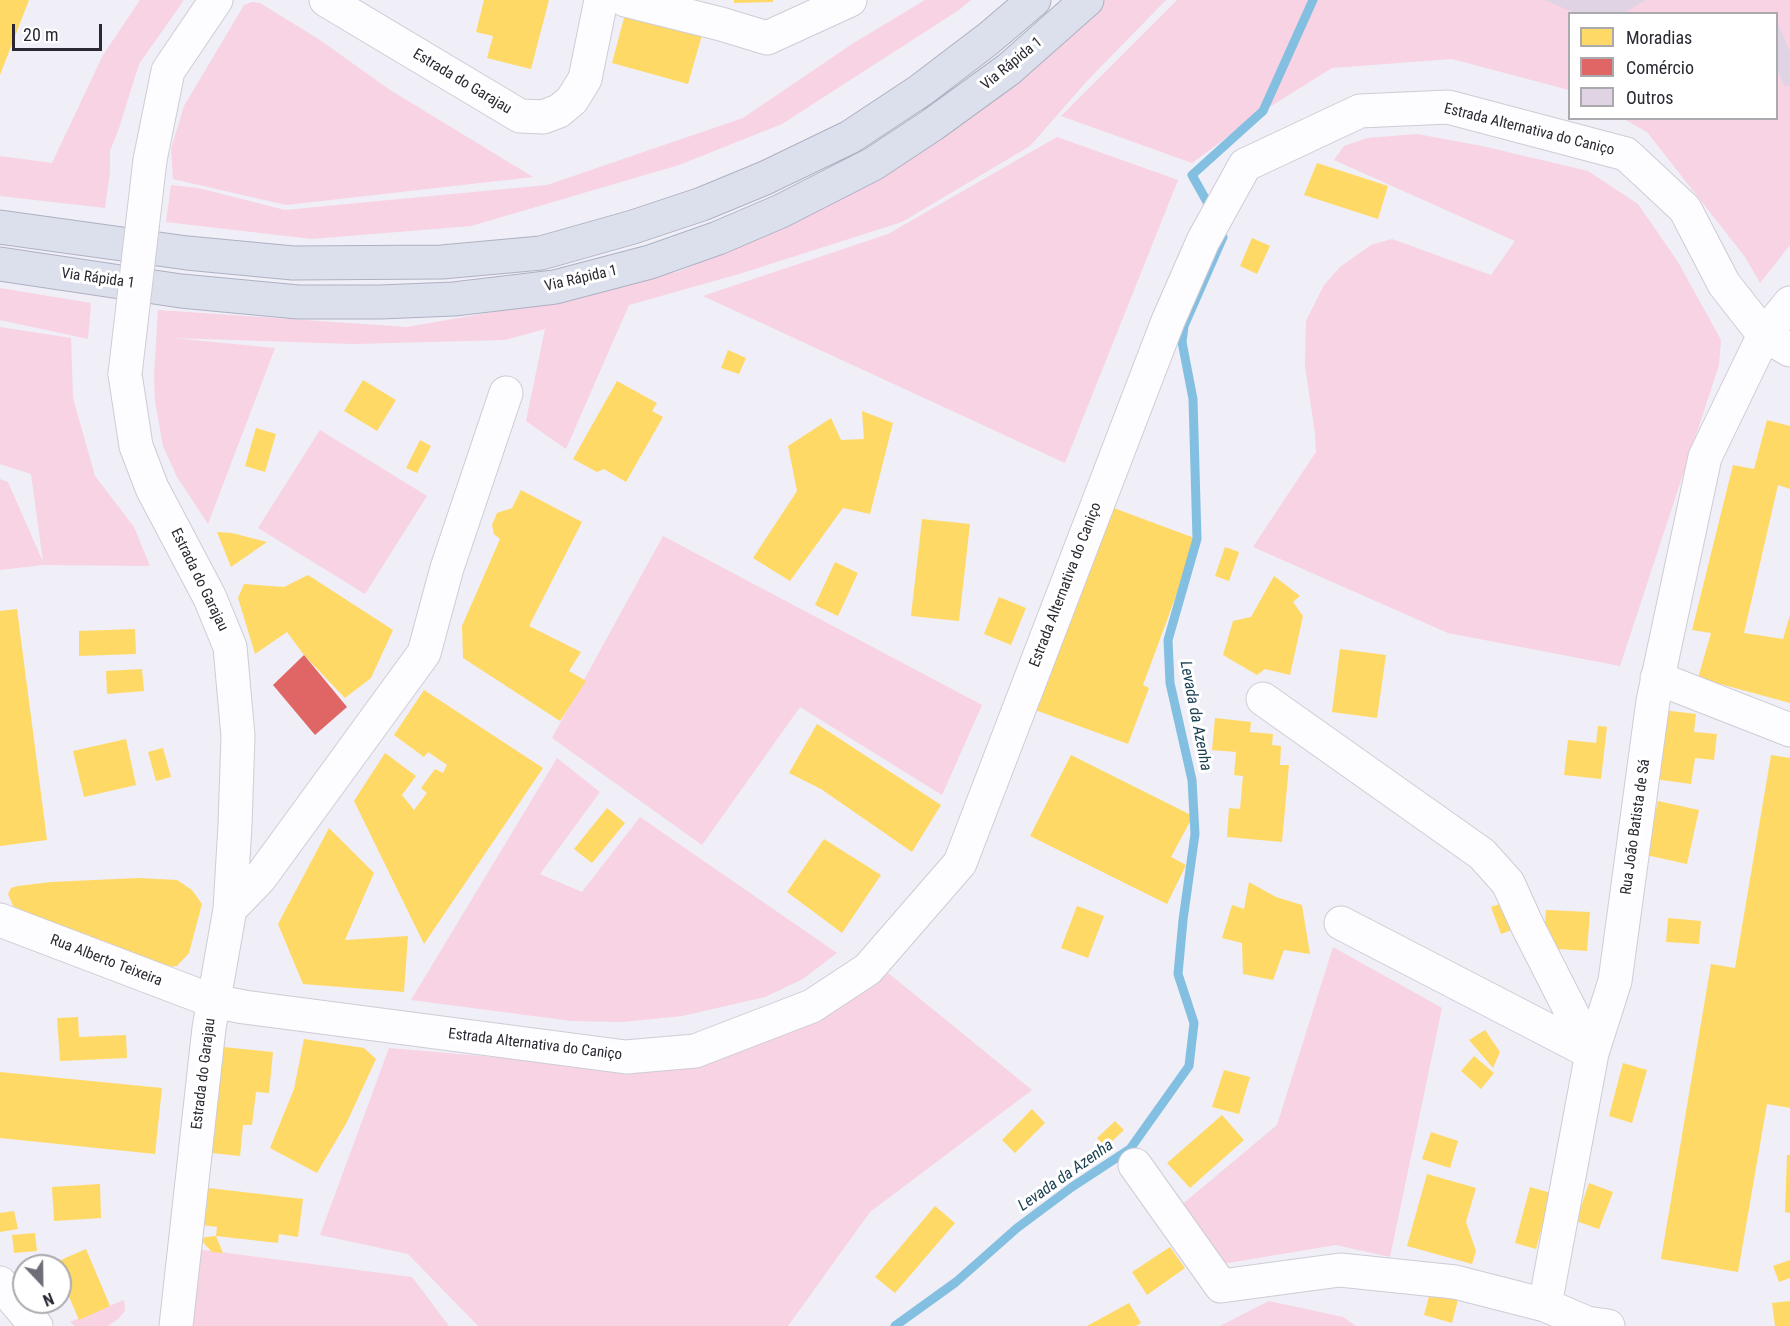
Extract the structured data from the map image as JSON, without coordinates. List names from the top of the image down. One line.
{"streets":{"highway":["Via Rápida 1"],"street":["Estrada do Garajau","Estrada Alternativa do Caniço","Rua João Batista de Sá","Rua Alberto Teixeira"]},"crossings":[["Estrada do Garajau","Estrada Alternativa do Caniço"],["Estrada do Garajau","Rua Alberto Teixeira"],["Estrada Alternativa do Caniço","Rua João Batista de Sá"],["Estrada Alternativa do Caniço","Rua Alberto Teixeira"]],"water":["Levada da Azenha"],"legend":["Moradias","Comércio","Outros"],"scale_bar":"20 m","north":"bottom"}
